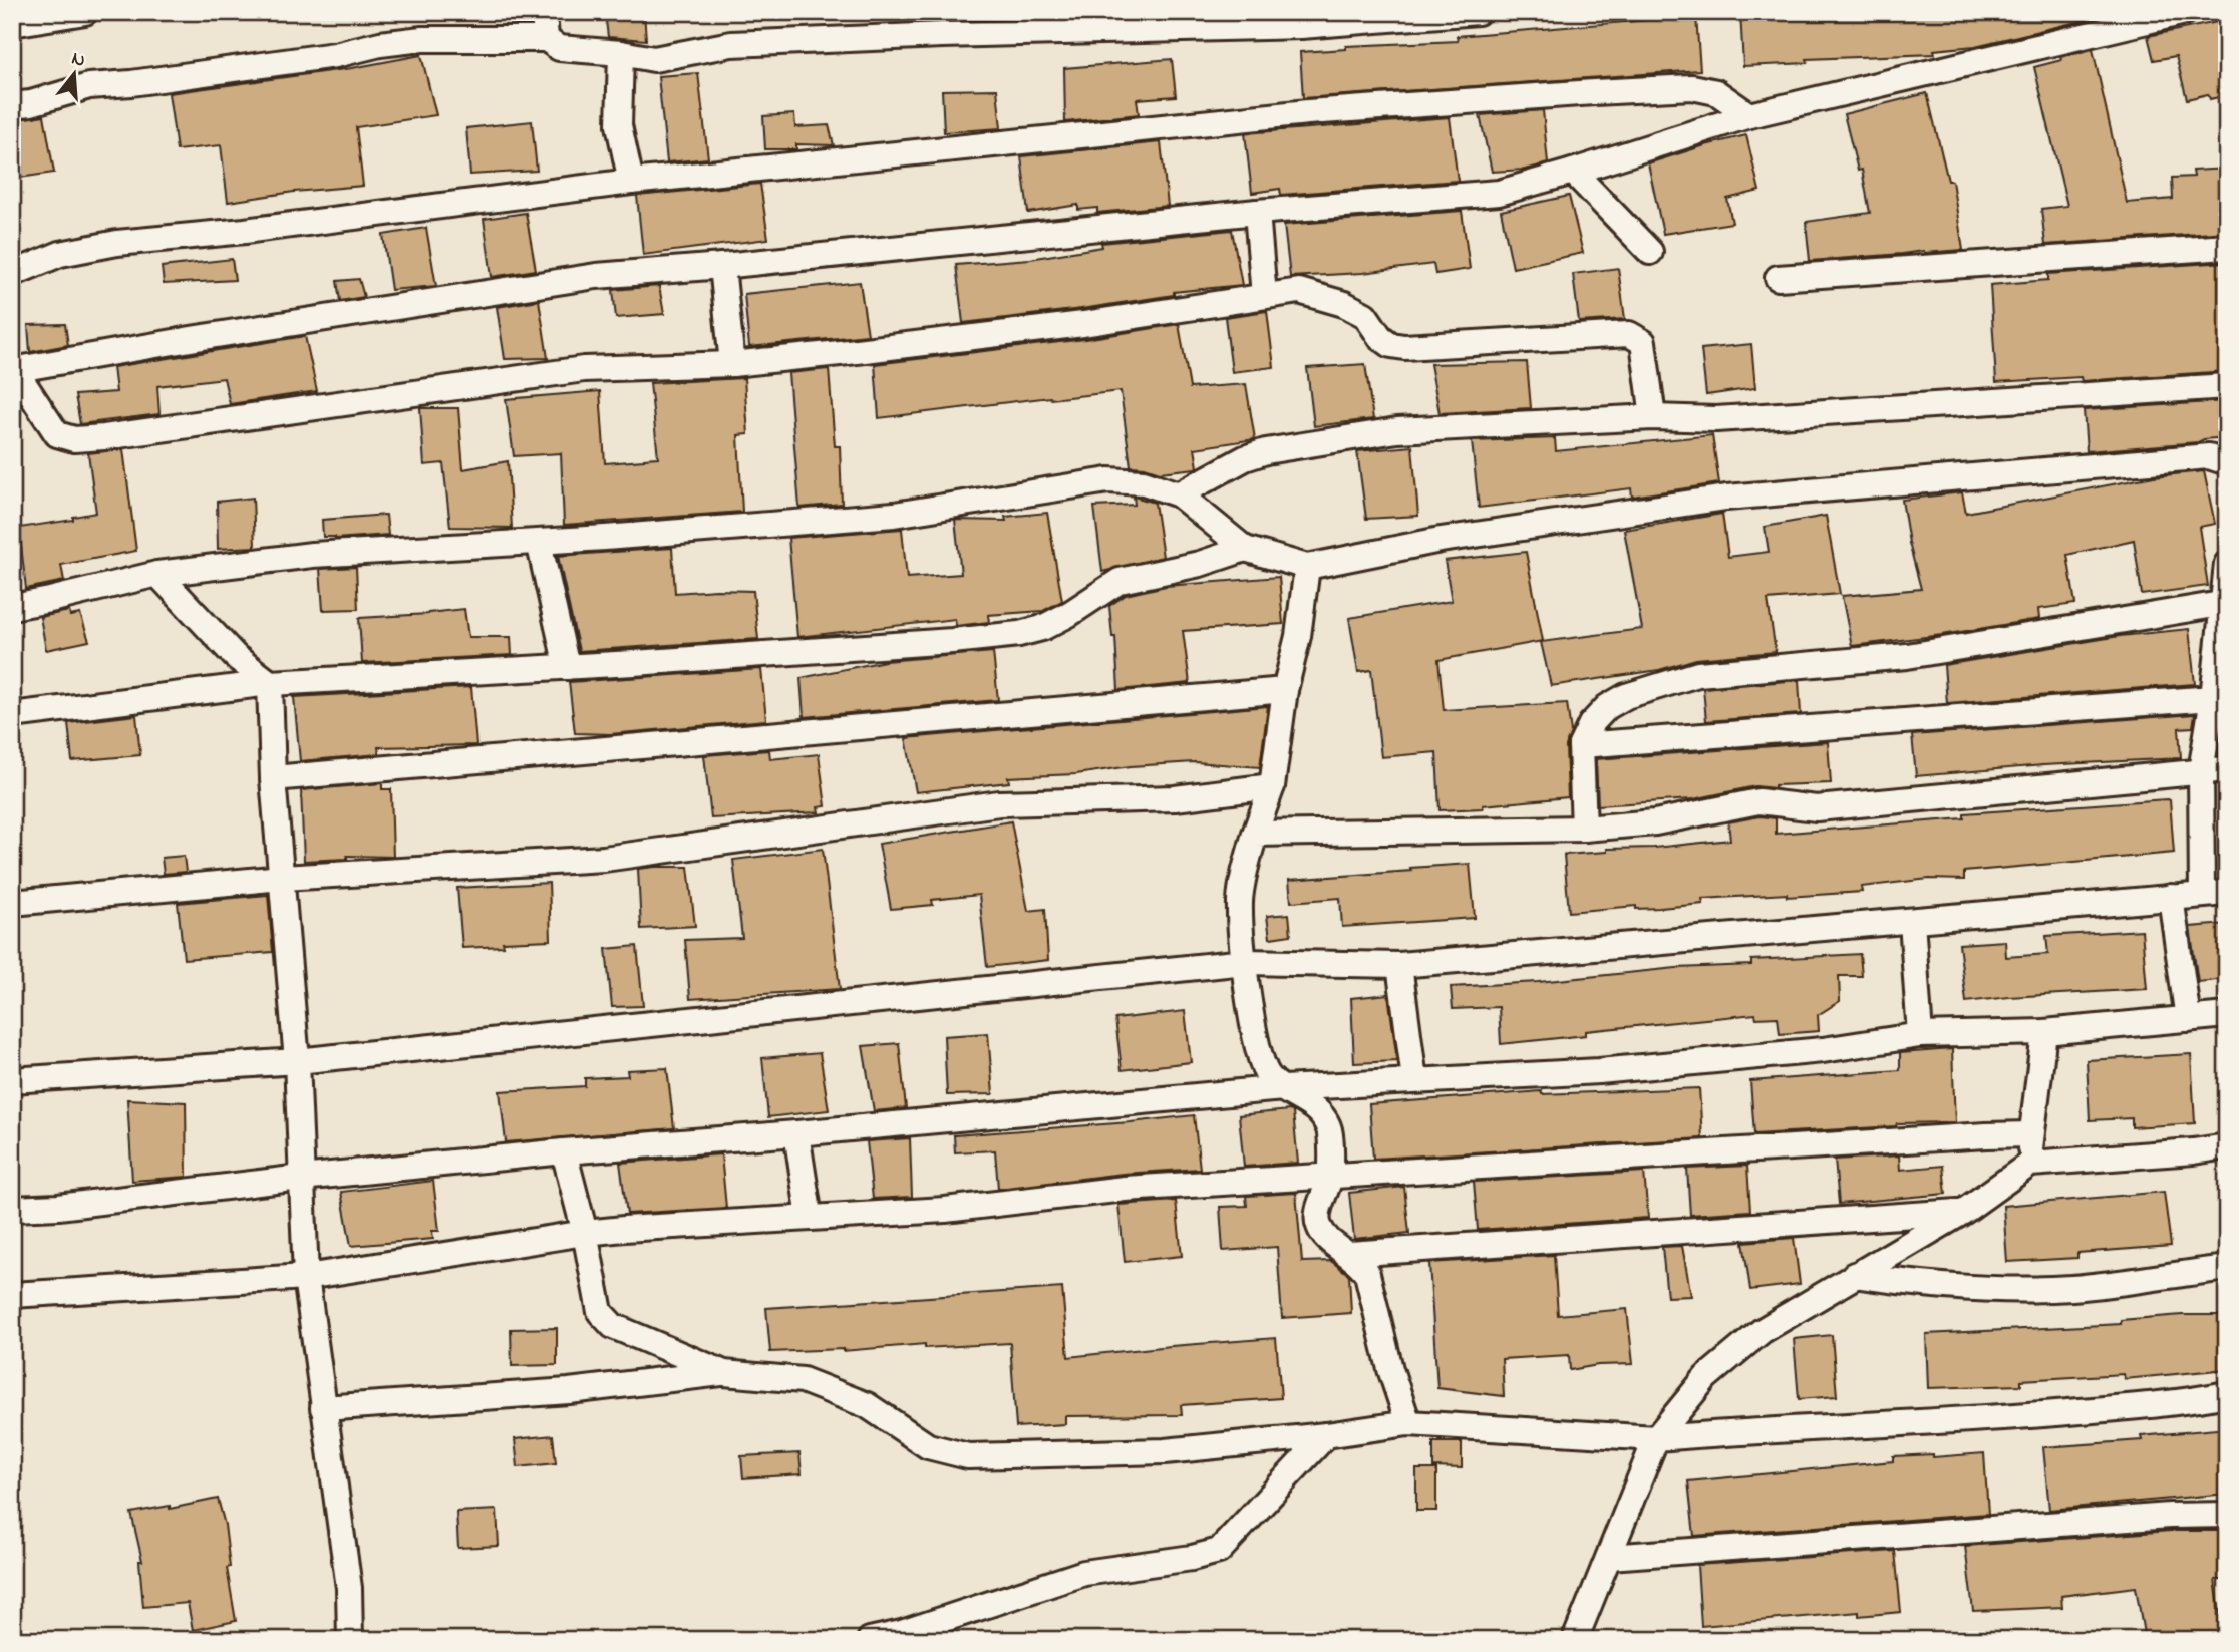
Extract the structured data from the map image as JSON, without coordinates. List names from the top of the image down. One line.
{"north":"top"}
